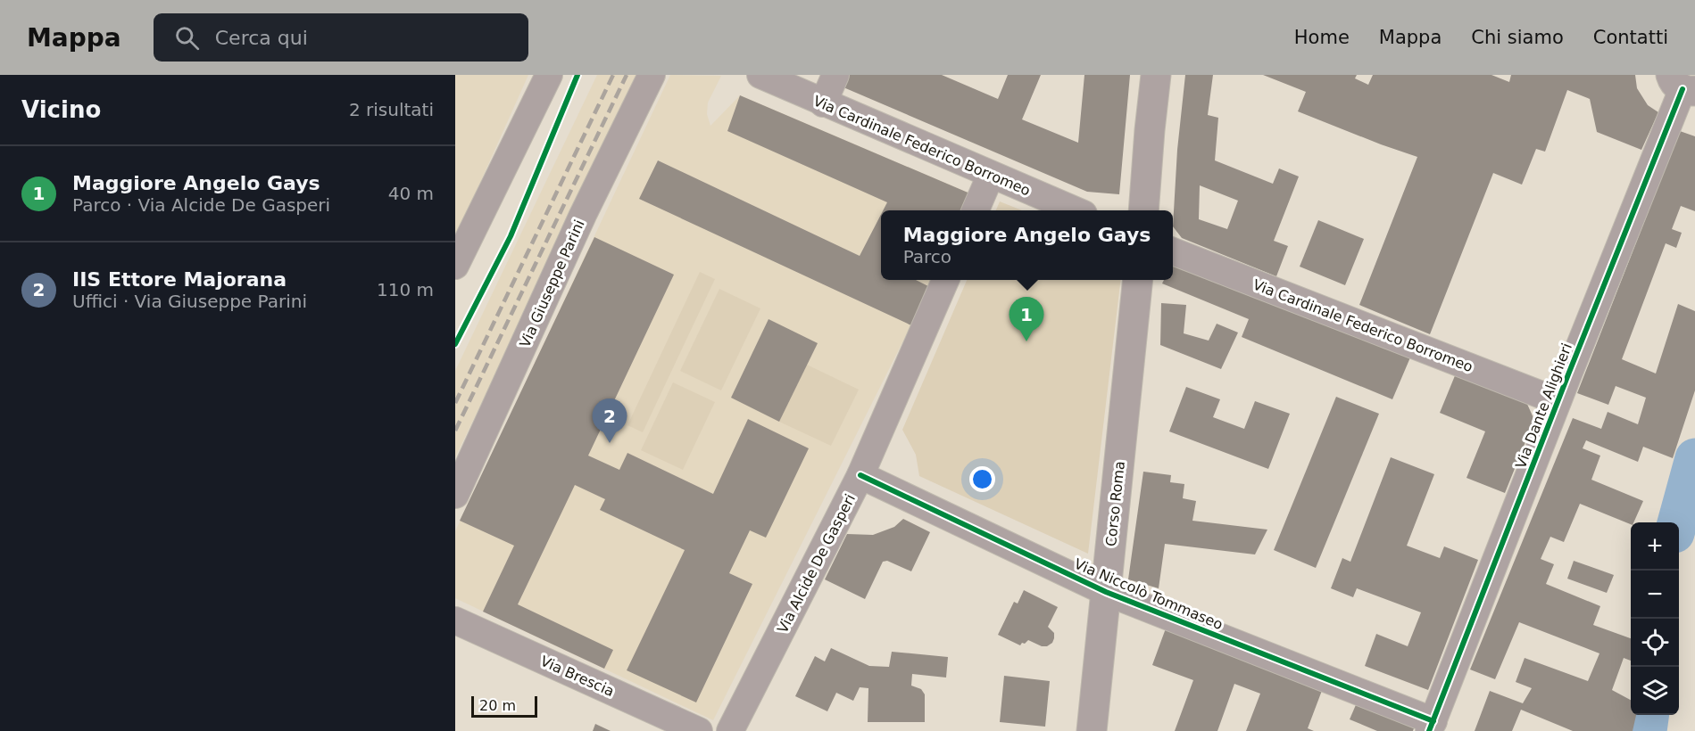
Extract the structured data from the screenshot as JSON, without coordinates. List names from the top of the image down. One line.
{"streets":{"street":["Via Cardinale Federico Borromeo","Via Giuseppe Parini","Via Dante Alighieri","Corso Roma","Via Alcide De Gasperi","Via Niccolò Tommaseo","Via Brescia"]},"crossings":[["Via Cardinale Federico Borromeo","Via Dante Alighieri"],["Via Dante Alighieri","Via Niccolò Tommaseo"],["Corso Roma","Via Niccolò Tommaseo"],["Via Alcide De Gasperi","Via Niccolò Tommaseo"]],"scale_bar":"20 m","page":{"header":"Mappa","search":"Cerca qui","nav":["Home","Mappa","Chi siamo","Contatti"],"heading":["Vicino","2 risultati"],"list":[{"mark":"1","name":"Maggiore Angelo Gays","note":"Parco · Via Alcide De Gasperi","value":"40 m"},{"mark":"2","name":"IIS Ettore Majorana","note":"Uffici · Via Giuseppe Parini","value":"110 m"}],"popup":["Maggiore Angelo Gays","Parco"],"pins":["1","2"],"map_buttons":["+","−"],"scale":"20 m"}}
